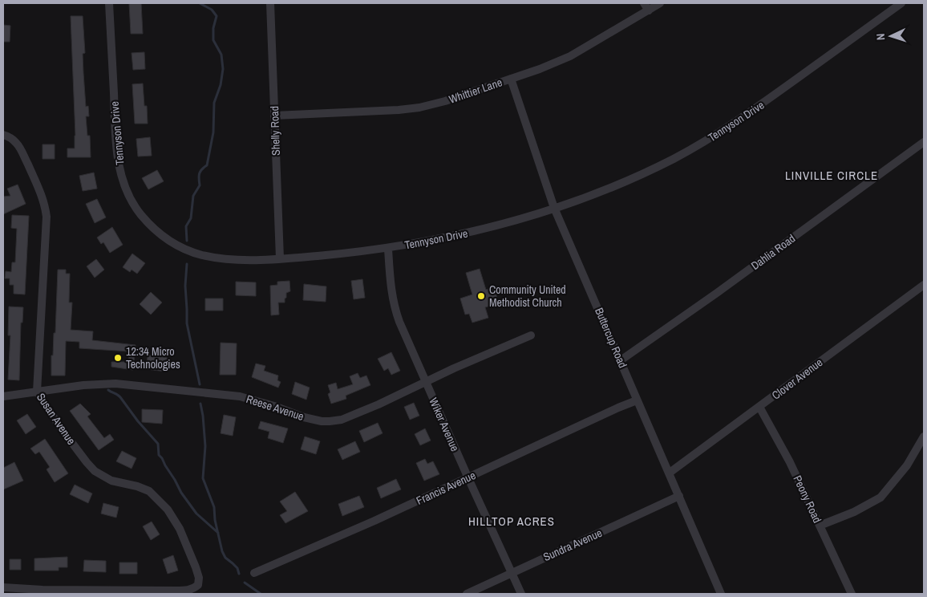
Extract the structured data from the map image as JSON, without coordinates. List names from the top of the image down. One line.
{"streets":{"street":["Whittier Lane","Tennyson Drive","Shelly Road","Dahlia Road","Buttercup Road","Clover Avenue","Reese Avenue","Susan Avenue","Wiker Avenue","Francis Avenue","Peony Road","Sundra Avenue"]},"crossings":[["Whittier Lane","Shelly Road"],["Whittier Lane","Buttercup Road"],["Tennyson Drive","Shelly Road"],["Tennyson Drive","Buttercup Road"],["Tennyson Drive","Wiker Avenue"],["Dahlia Road","Buttercup Road"],["Buttercup Road","Clover Avenue"],["Buttercup Road","Francis Avenue"],["Buttercup Road","Sundra Avenue"],["Clover Avenue","Peony Road"],["Reese Avenue","Susan Avenue"],["Reese Avenue","Wiker Avenue"],["Wiker Avenue","Francis Avenue"],["Wiker Avenue","Sundra Avenue"]],"districts":["LINVILLE CIRCLE","HILLTOP ACRES"],"places":["Community United Methodist Church","12:34 Micro Technologies"],"north":"left"}
